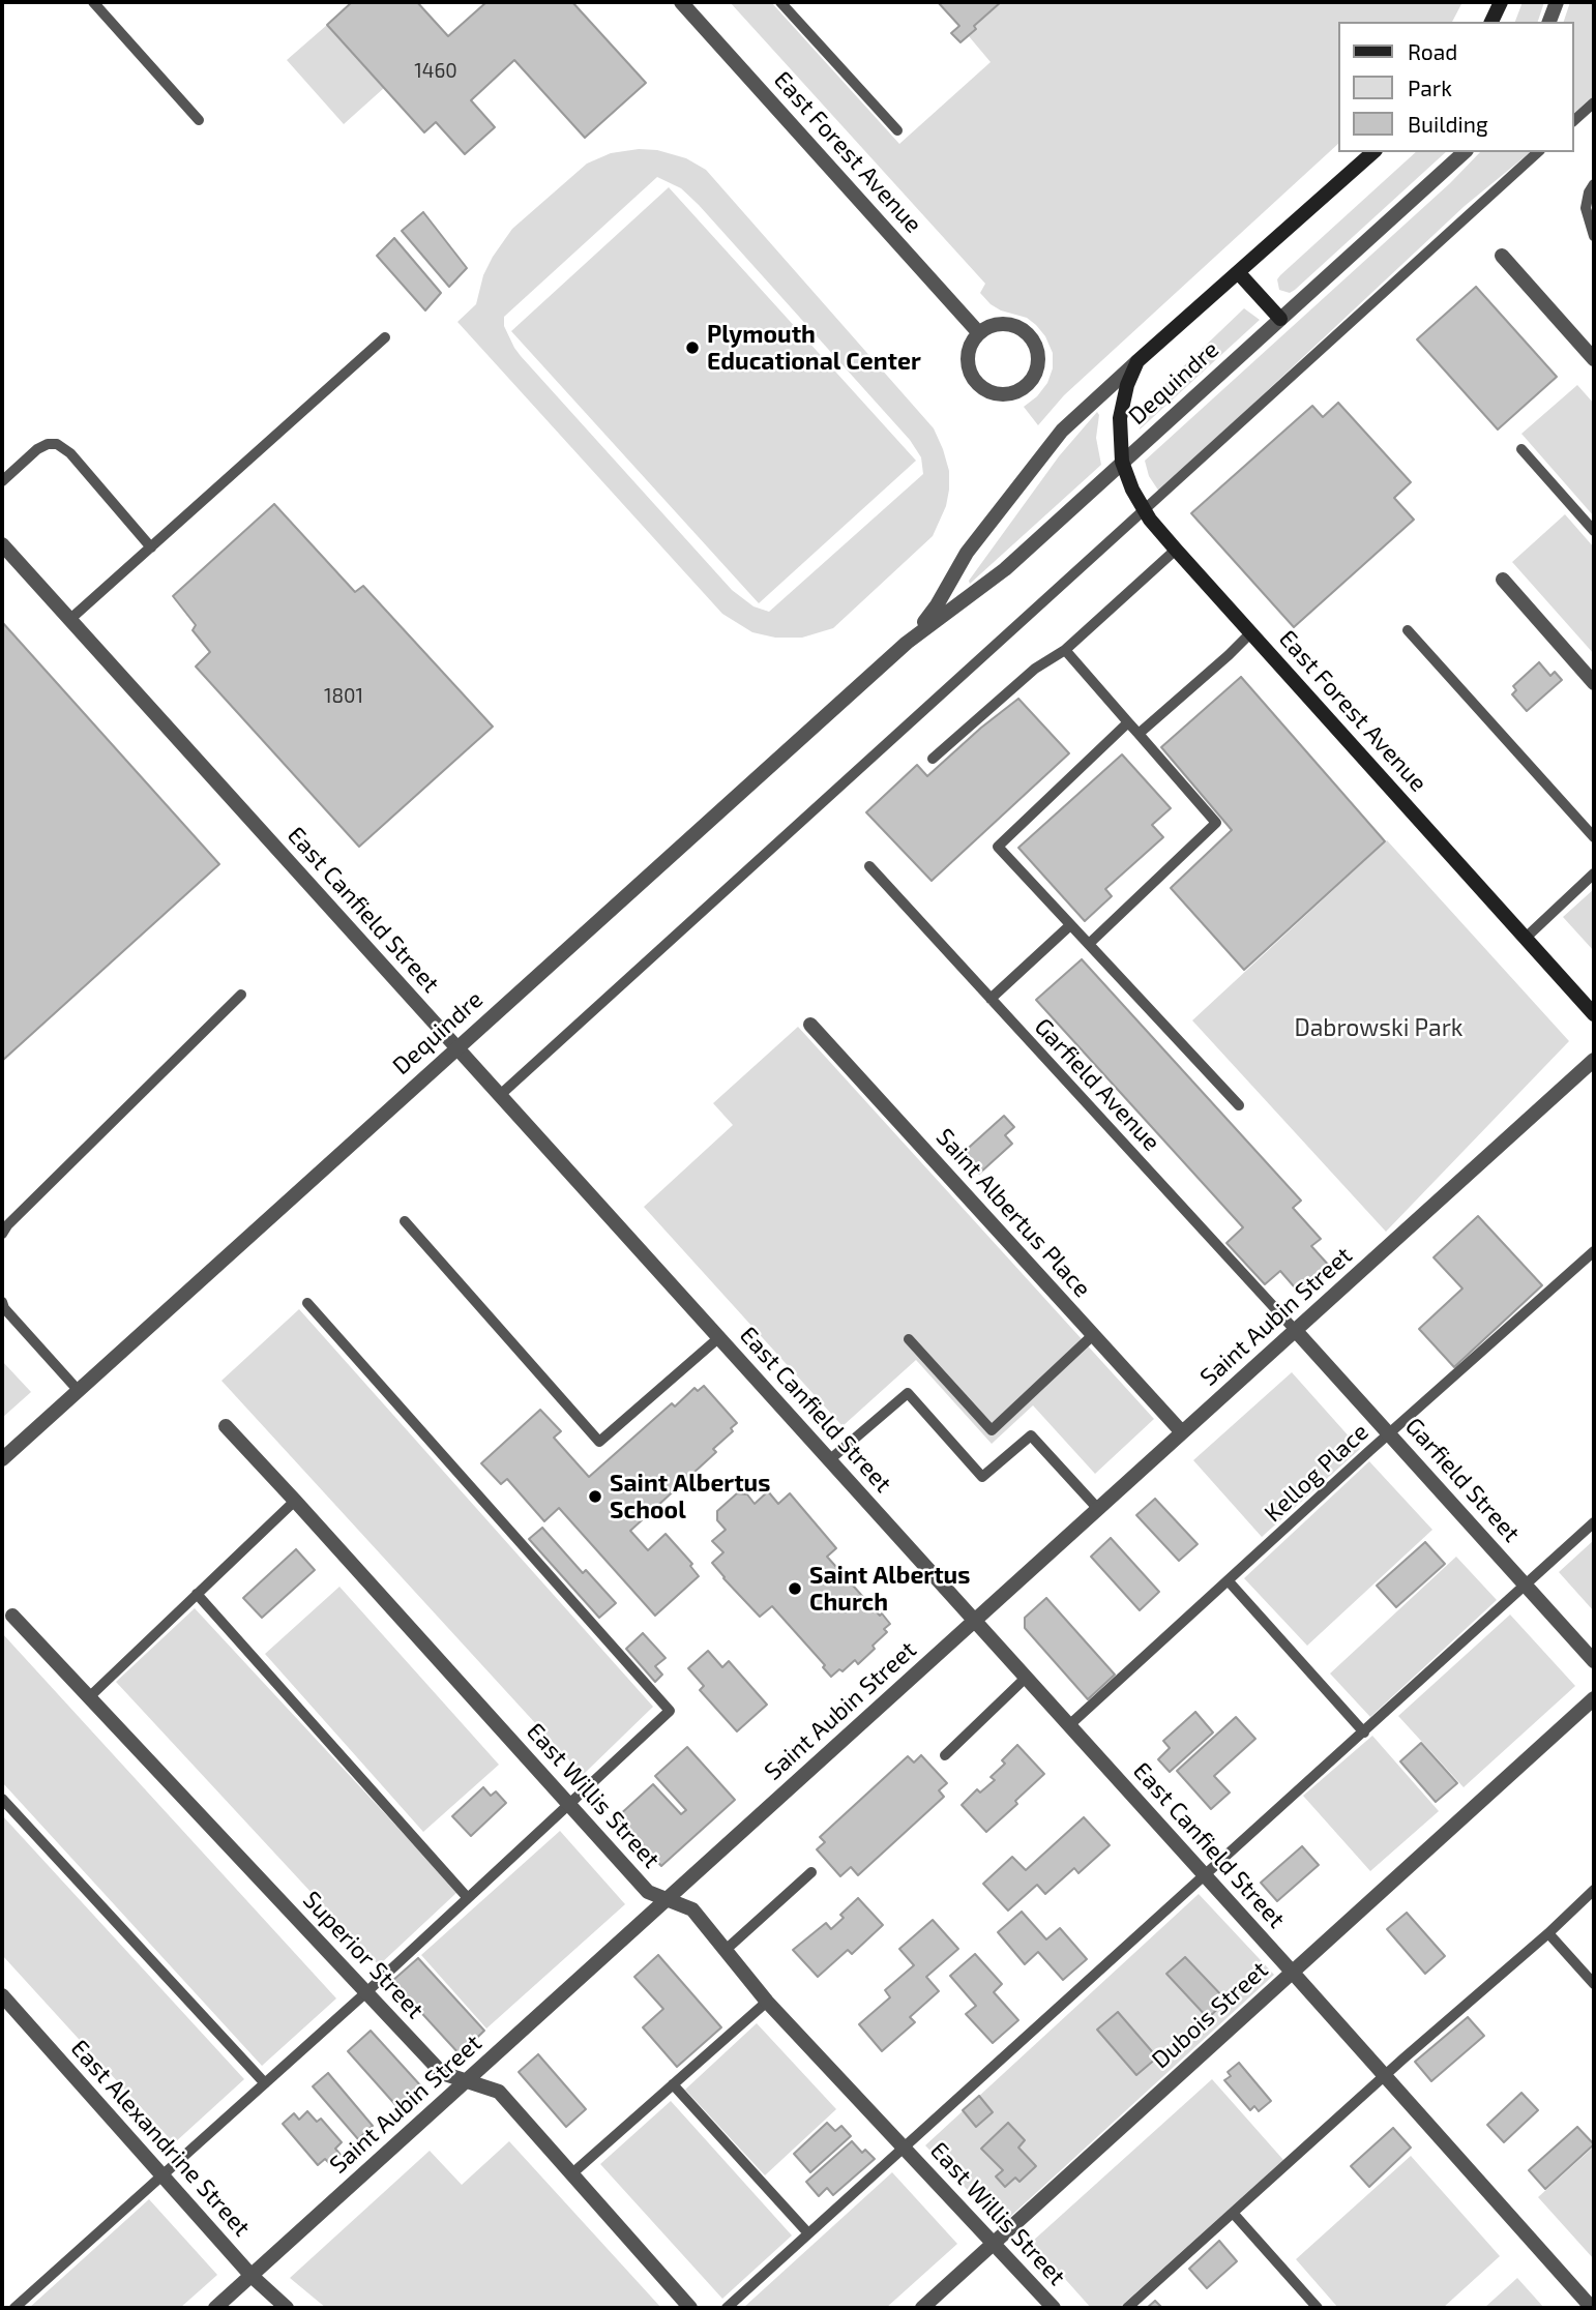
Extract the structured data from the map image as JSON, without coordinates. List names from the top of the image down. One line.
{"streets":{"main road":["East Forest Avenue","Dequindre"],"street":["East Canfield Street","Saint Albertus Place","Saint Aubin Street","Garfield Street","East Willis Street","Superior Street","Dubois Street","East Alexandrine Street"],"lane":["Garfield Avenue","Kellog Place"]},"crossings":[["East Forest Avenue","Dequindre"],["Dequindre","East Canfield Street"],["East Canfield Street","Saint Aubin Street"],["East Canfield Street","Kellog Place"],["East Canfield Street","Dubois Street"],["Garfield Avenue","Saint Aubin Street"],["Garfield Avenue","Garfield Street"],["Saint Albertus Place","Saint Aubin Street"],["Saint Aubin Street","Garfield Street"],["Saint Aubin Street","East Willis Street"],["Saint Aubin Street","Superior Street"],["Saint Aubin Street","East Alexandrine Street"],["Kellog Place","Garfield Street"],["East Willis Street","Dubois Street"]],"parks":["Dabrowski Park"],"places":["Plymouth Educational Center","Saint Albertus School","Saint Albertus Church"],"house_numbers":["1460","1801"],"legend":["Road","Park","Building"]}
